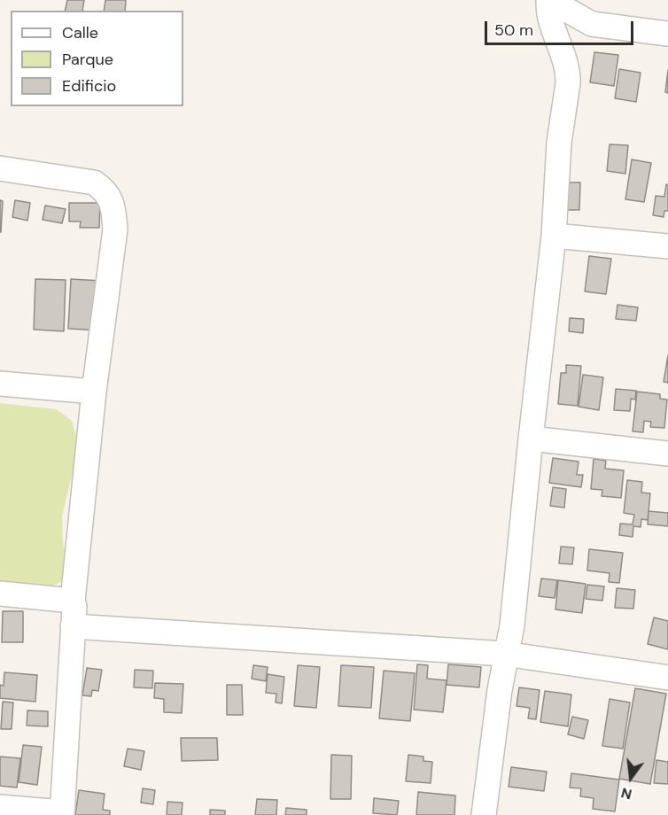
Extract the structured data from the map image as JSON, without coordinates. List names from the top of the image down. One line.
{"legend":["Calle","Parque","Edificio"],"scale_bar":"50 m","north":"bottom"}
